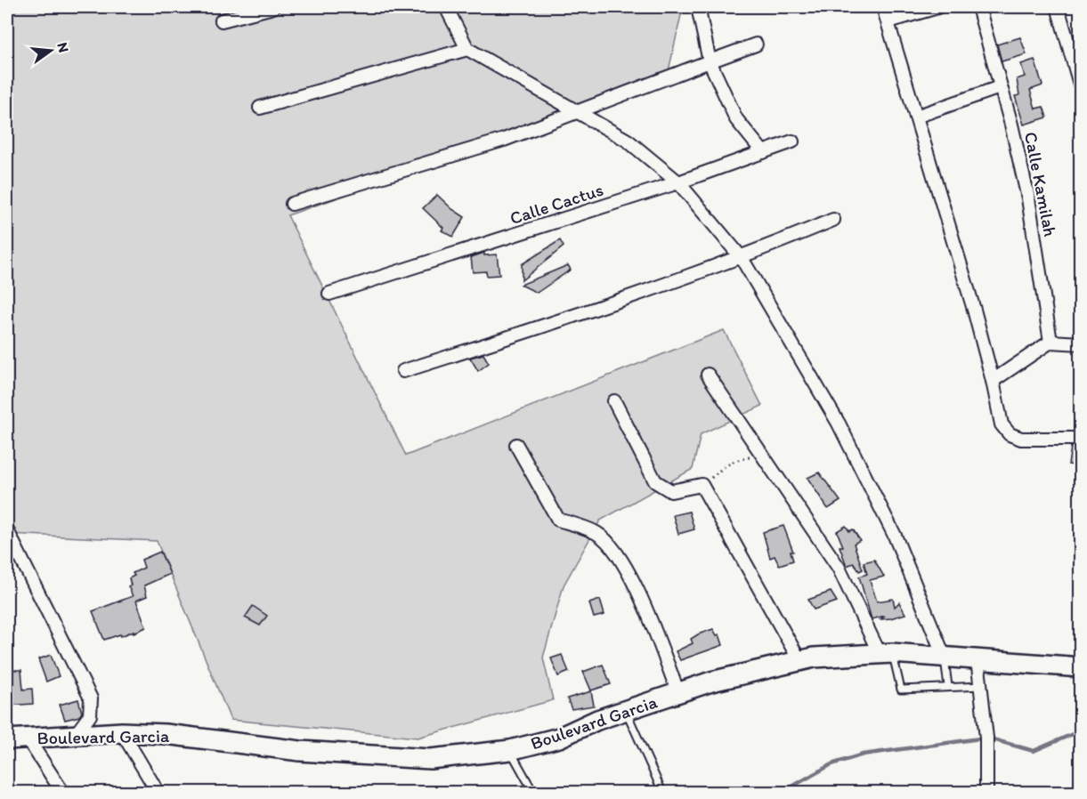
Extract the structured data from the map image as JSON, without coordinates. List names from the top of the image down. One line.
{"streets":{"main road":["Boulevard Garcia"],"street":["Calle Kamilah","Calle Cactus"]},"north":"right"}
